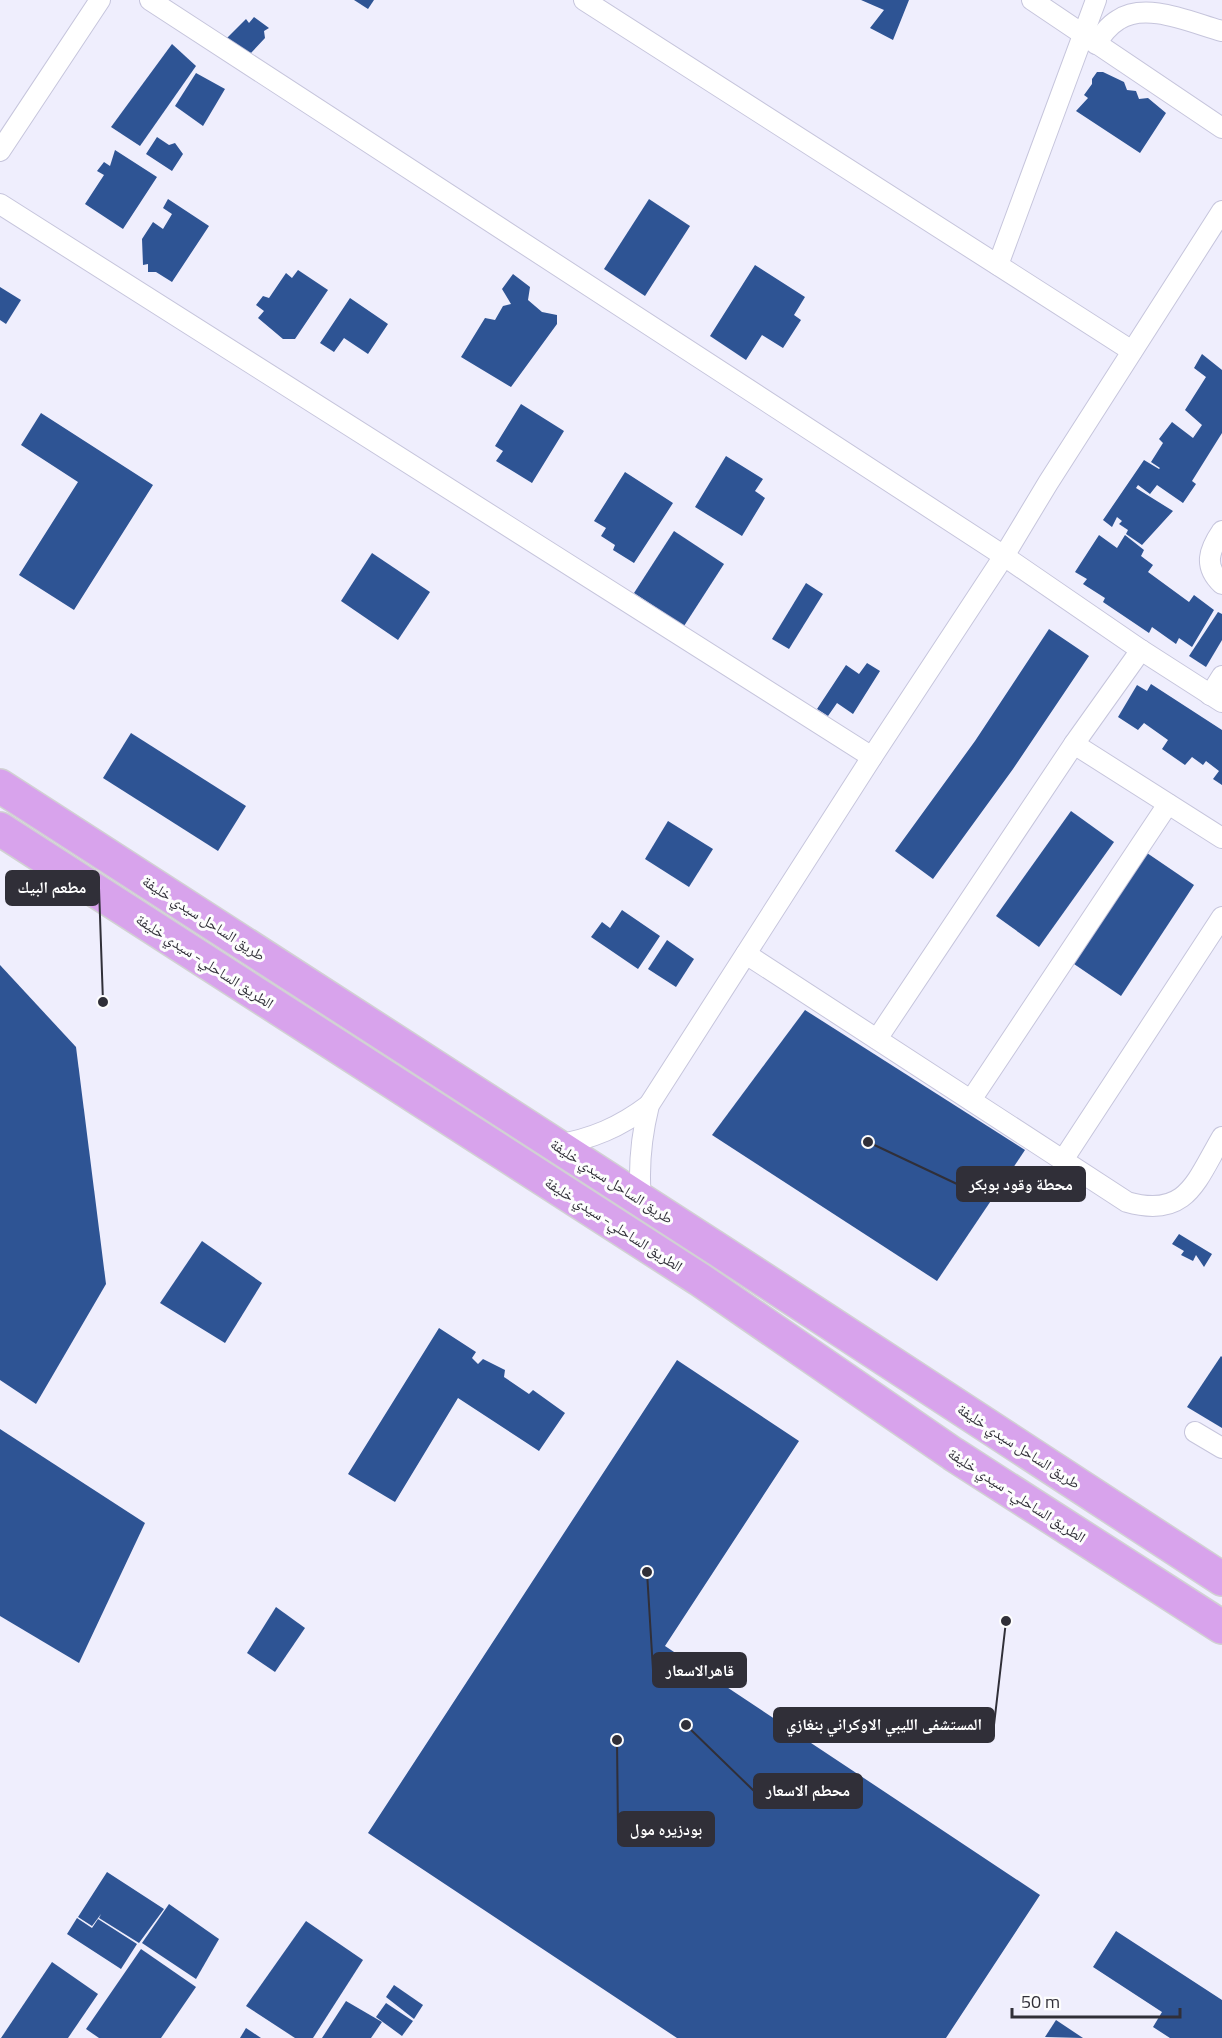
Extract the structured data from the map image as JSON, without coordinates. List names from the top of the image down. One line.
{"streets":{"highway":["طريق الساحل سيدي خليفة","الطريق الساحلي- سيدي خليفة"]},"places":["مطعم البيك","محطة وقود بوبكر","قاهرالاسعار","المستشفى الليبي الاوكراني بنغازي","محطم الاسعار","بودزيره مول"],"scale_bar":"50 m"}
